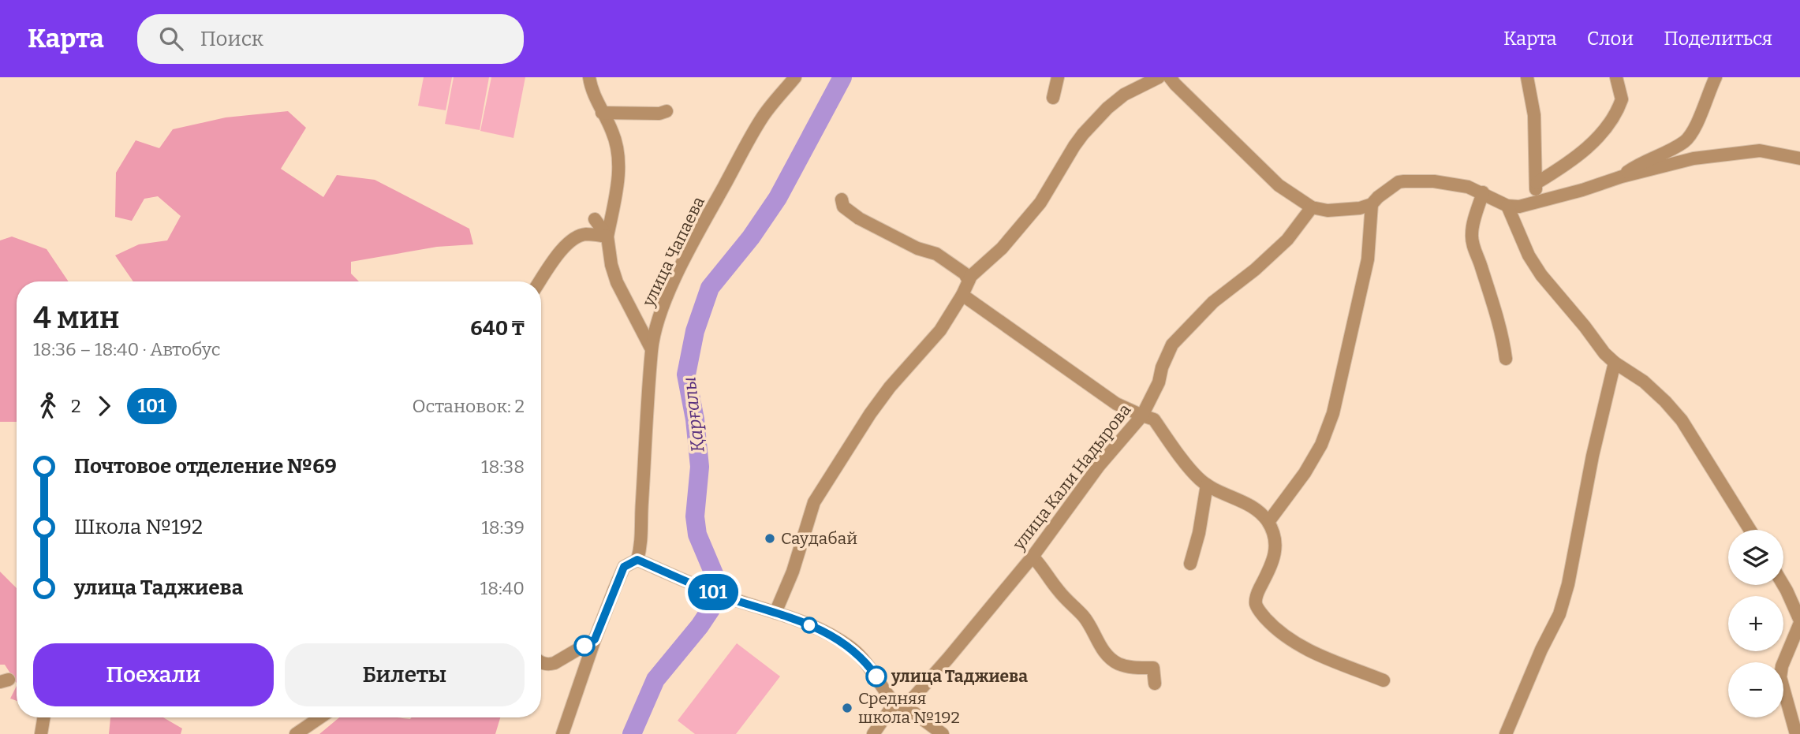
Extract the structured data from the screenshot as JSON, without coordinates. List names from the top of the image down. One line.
{"streets":{"street":["улица Чапаева","улица Кали Надырова"]},"water":["Қарғалы"],"places":["Саудабай","улица Таджиева","Средняя школа №192"],"lines":["bus line 101"],"page":{"header":"Карта","search":"Поиск","nav":["Карта","Слои","Поделиться"],"on_map":"101","heading":["4 мин","18:36 – 18:40 · Автобус","640 ₸"],"legs":["2","101","Остановок: 2"],"list":[{"name":"Почтовое отделение №69","value":"18:38"},{"name":"Школа №192","value":"18:39"},{"name":"улица Таджиева","value":"18:40"}],"map_buttons":["+","−"],"buttons":["Поехали","Билеты"]}}
